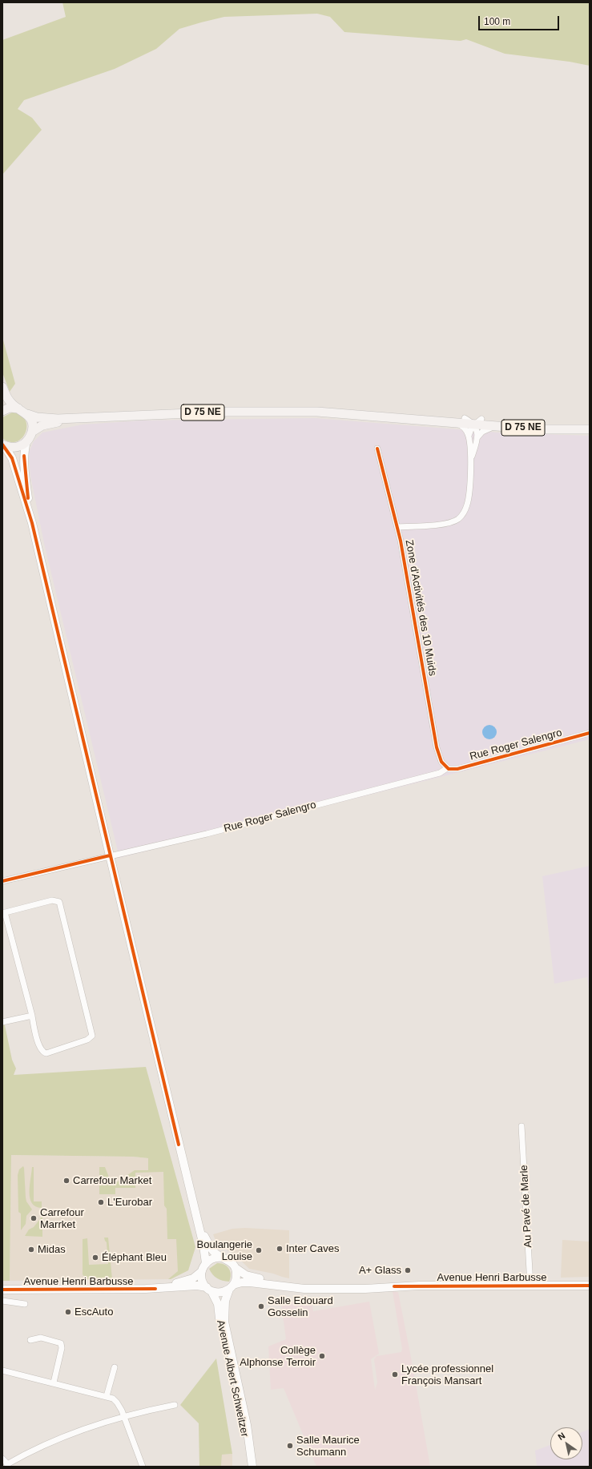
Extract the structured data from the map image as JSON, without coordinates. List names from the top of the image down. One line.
{"streets":{"main road":["D 75 NE","Avenue Henri Barbusse","Avenue Albert Schweitzer"],"street":["Zone d'Activités des 10 Muids","Rue Roger Salengro","Au Pavé de Marle"]},"crossings":[["Zone d'Activités des 10 Muids","Rue Roger Salengro"],["Au Pavé de Marle","Avenue Henri Barbusse"],["Avenue Henri Barbusse","Avenue Albert Schweitzer"]],"places":["Carrefour Market","L'Eurobar","Carrefour Marrket","Inter Caves","Midas","Boulangerie Louise","Éléphant Bleu","A+ Glass","Salle Edouard Gosselin","EscAuto","Collège Alphonse Terroir","Lycée professionnel François Mansart","Salle Maurice Schumann"],"scale_bar":"100 m","north":"top left"}
